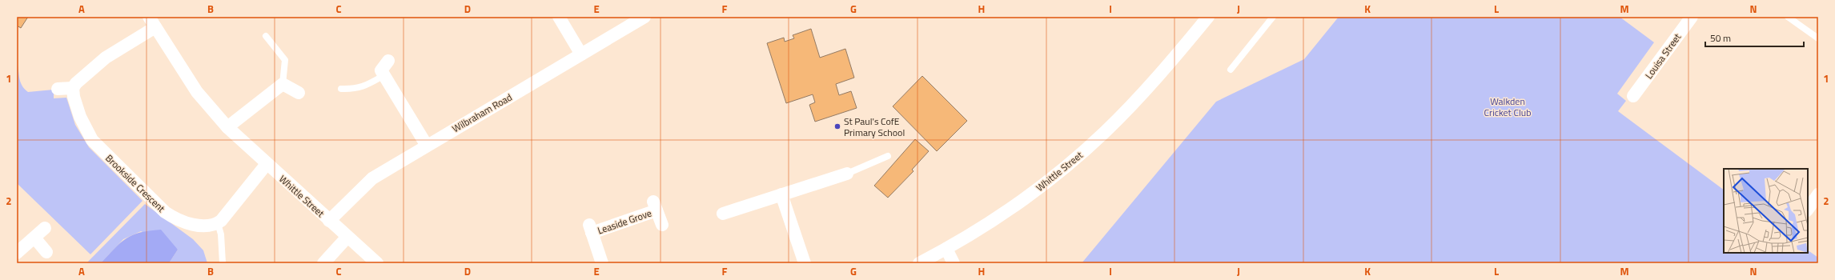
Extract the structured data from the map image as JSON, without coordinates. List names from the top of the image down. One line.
{"streets":{"street":["Louisa Street","Wilbraham Road","Whittle Street","Brookside Crescent","Leaside Grove"]},"crossings":[["Wilbraham Road","Whittle Street"]],"parks":["Walkden Cricket Club"],"places":["St Paul's CofE Primary School"],"scale_bar":"50 m","grid":{"columns":["A","B","C","D","E","F","G","H","I","J","K","L","M","N"],"rows":["1","2"]}}
